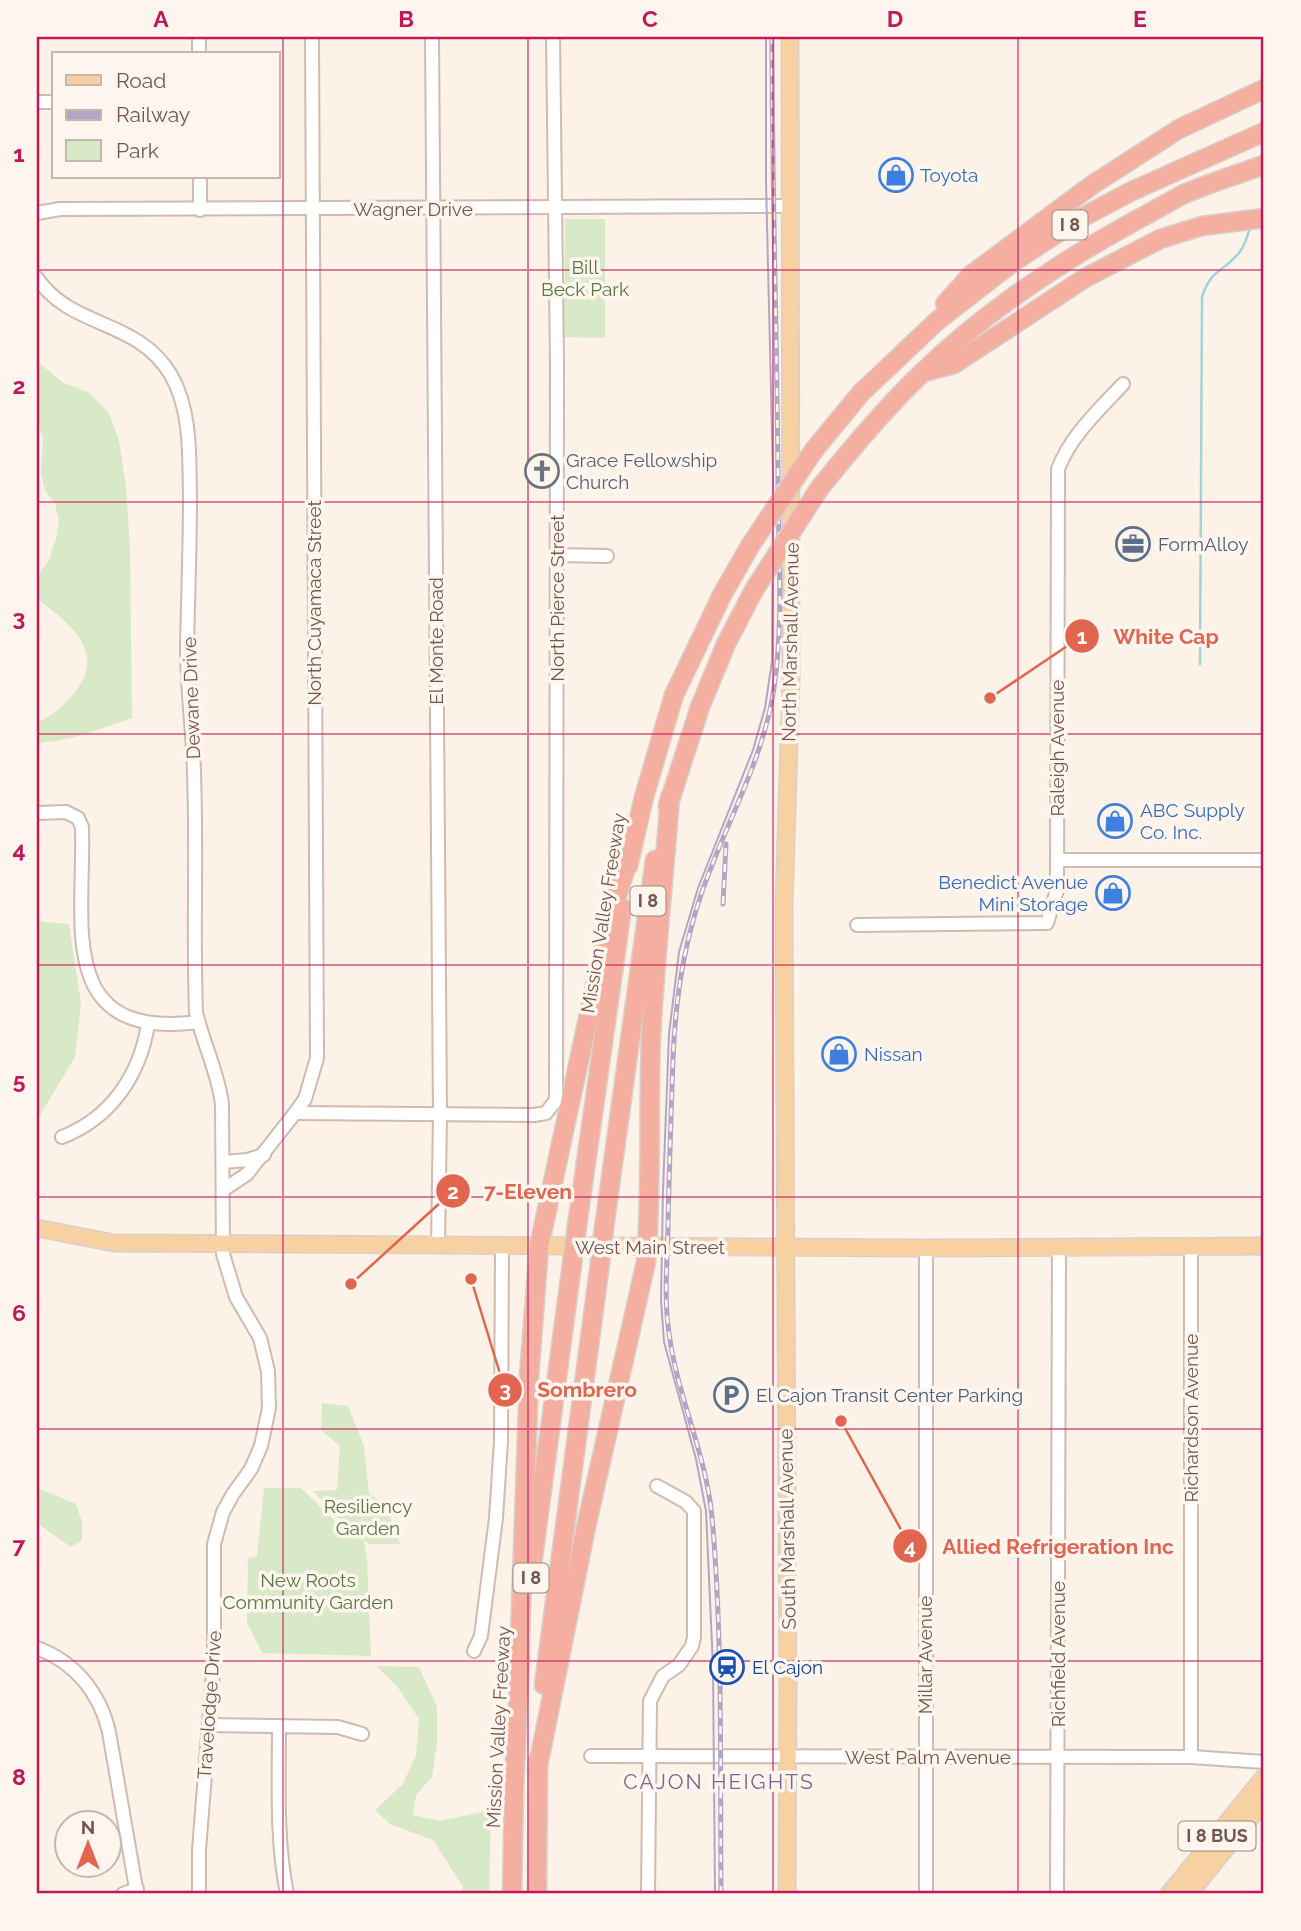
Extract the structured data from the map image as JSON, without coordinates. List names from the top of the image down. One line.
{"streets":{"highway":["I 8","Mission Valley Freeway"],"main road":["North Marshall Avenue","West Main Street","South Marshall Avenue","I 8 BUS"],"street":["Wagner Drive","North Pierce Street","North Cuyamaca Street","El Monte Road","Dewane Drive","Raleigh Avenue","Richardson Avenue","Richfield Avenue","Millar Avenue","Travelodge Drive","West Palm Avenue"]},"crossings":[["Wagner Drive","North Pierce Street"],["Wagner Drive","North Cuyamaca Street"],["Wagner Drive","El Monte Road"],["Wagner Drive","North Marshall Avenue"],["North Pierce Street","El Monte Road"],["North Cuyamaca Street","Dewane Drive"],["El Monte Road","West Main Street"],["North Marshall Avenue","West Main Street"],["North Marshall Avenue","South Marshall Avenue"],["West Main Street","Richardson Avenue"],["West Main Street","South Marshall Avenue"],["West Main Street","Richfield Avenue"],["West Main Street","Millar Avenue"],["West Main Street","Travelodge Drive"],["Richardson Avenue","West Palm Avenue"],["South Marshall Avenue","West Palm Avenue"],["Richfield Avenue","West Palm Avenue"],["Millar Avenue","West Palm Avenue"]],"districts":["CAJON HEIGHTS"],"parks":["Bill Beck Park","Resiliency Garden","New Roots Community Garden"],"places":{"shop":["Toyota","ABC Supply Co. Inc.","Benedict Avenue Mini Storage","Nissan"],"church":["Grace Fellowship Church"],"office":["FormAlloy"],"other":["White Cap","Sombrero","7-Eleven","Allied Refrigeration Inc"],"parking":["El Cajon Transit Center Parking"],"station":["El Cajon"]},"legend":["Road","Railway","Park"],"north":"top","grid":{"columns":["A","B","C","D","E"],"rows":["1","2","3","4","5","6","7","8"]}}
